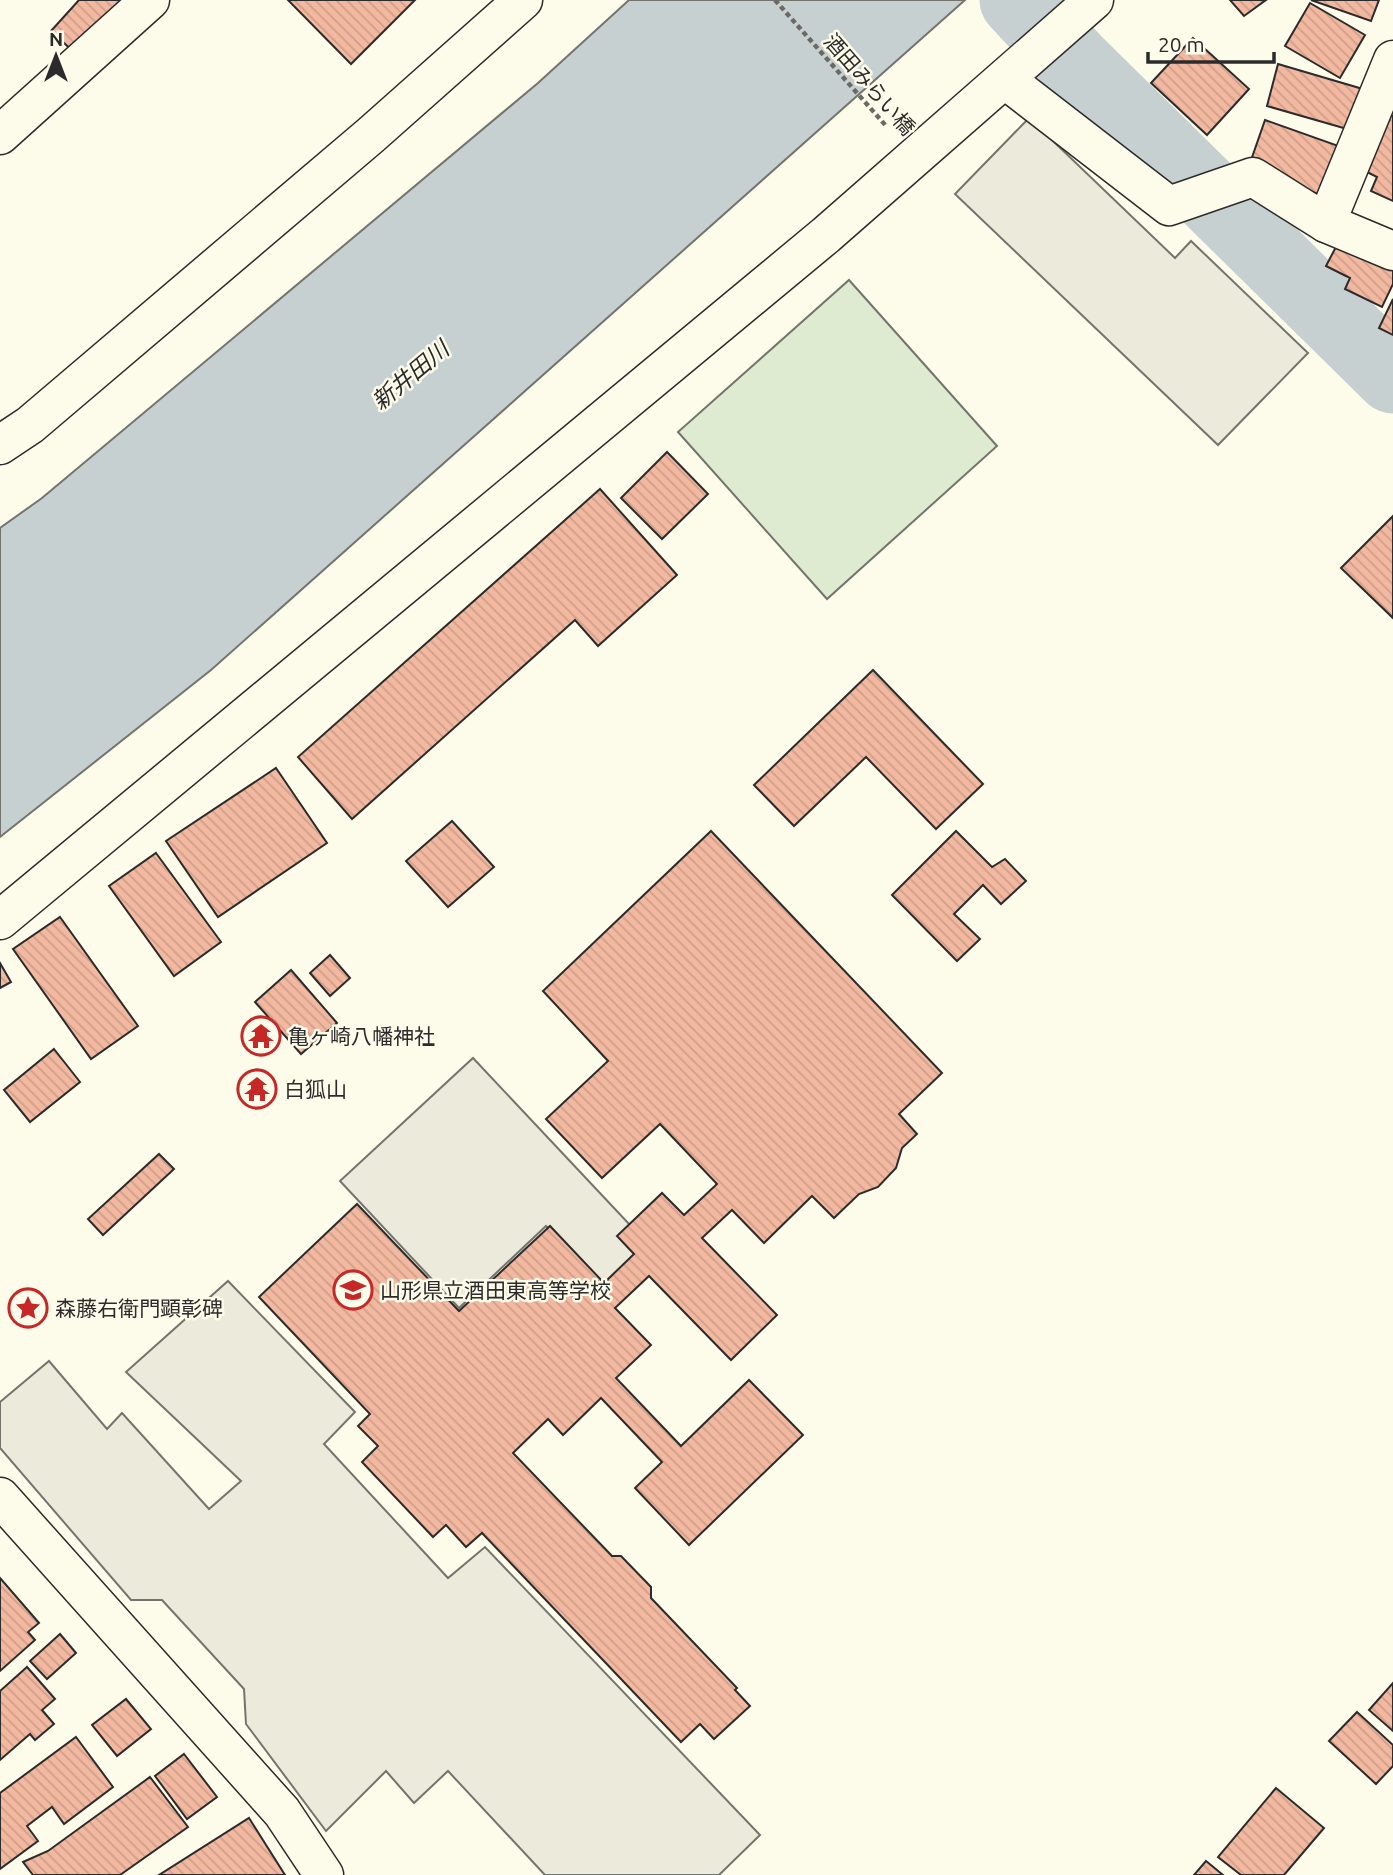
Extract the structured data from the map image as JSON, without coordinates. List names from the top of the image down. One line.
{"streets":{"path":["酒田みらい橋"]},"water":["新井田川"],"places":{"temple":["亀ヶ崎八幡神社","白狐山"],"school or university":["山形県立酒田東高等学校"],"place":["森藤右衛門顕彰碑"]},"scale_bar":"20 m","north":"top"}
